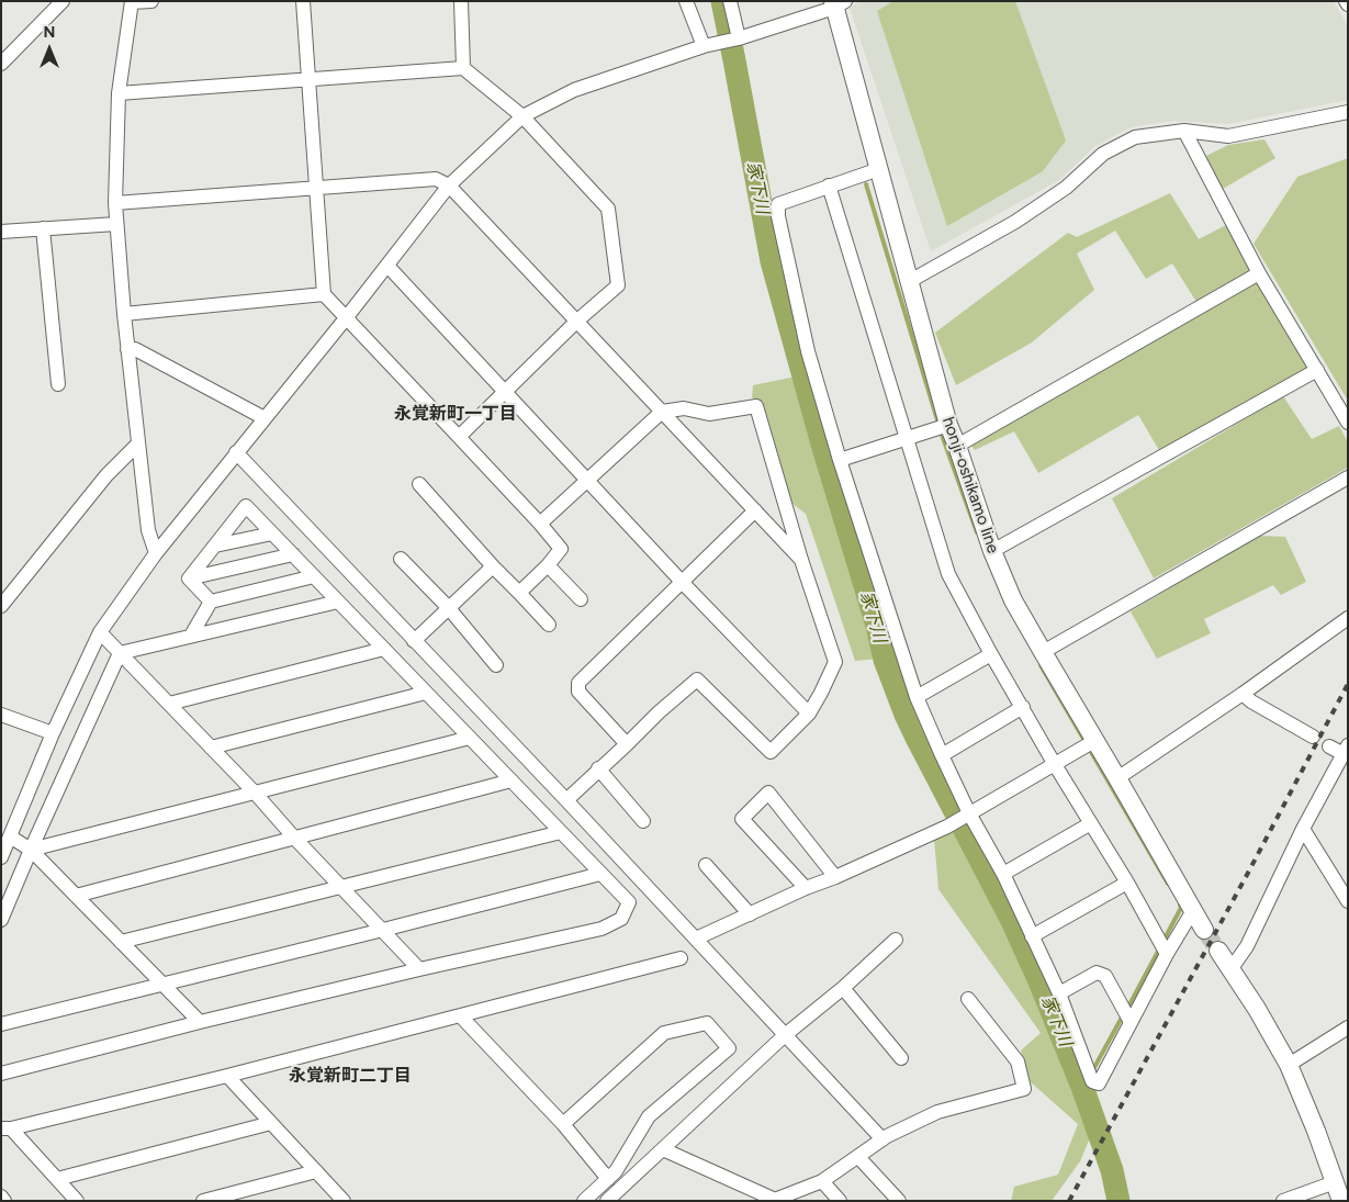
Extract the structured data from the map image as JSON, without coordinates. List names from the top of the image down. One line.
{"streets":{"main road":["honji-oshikamo line"]},"districts":["永覚新町一丁目","永覚新町二丁目"],"water":["家下川"],"north":"top"}
